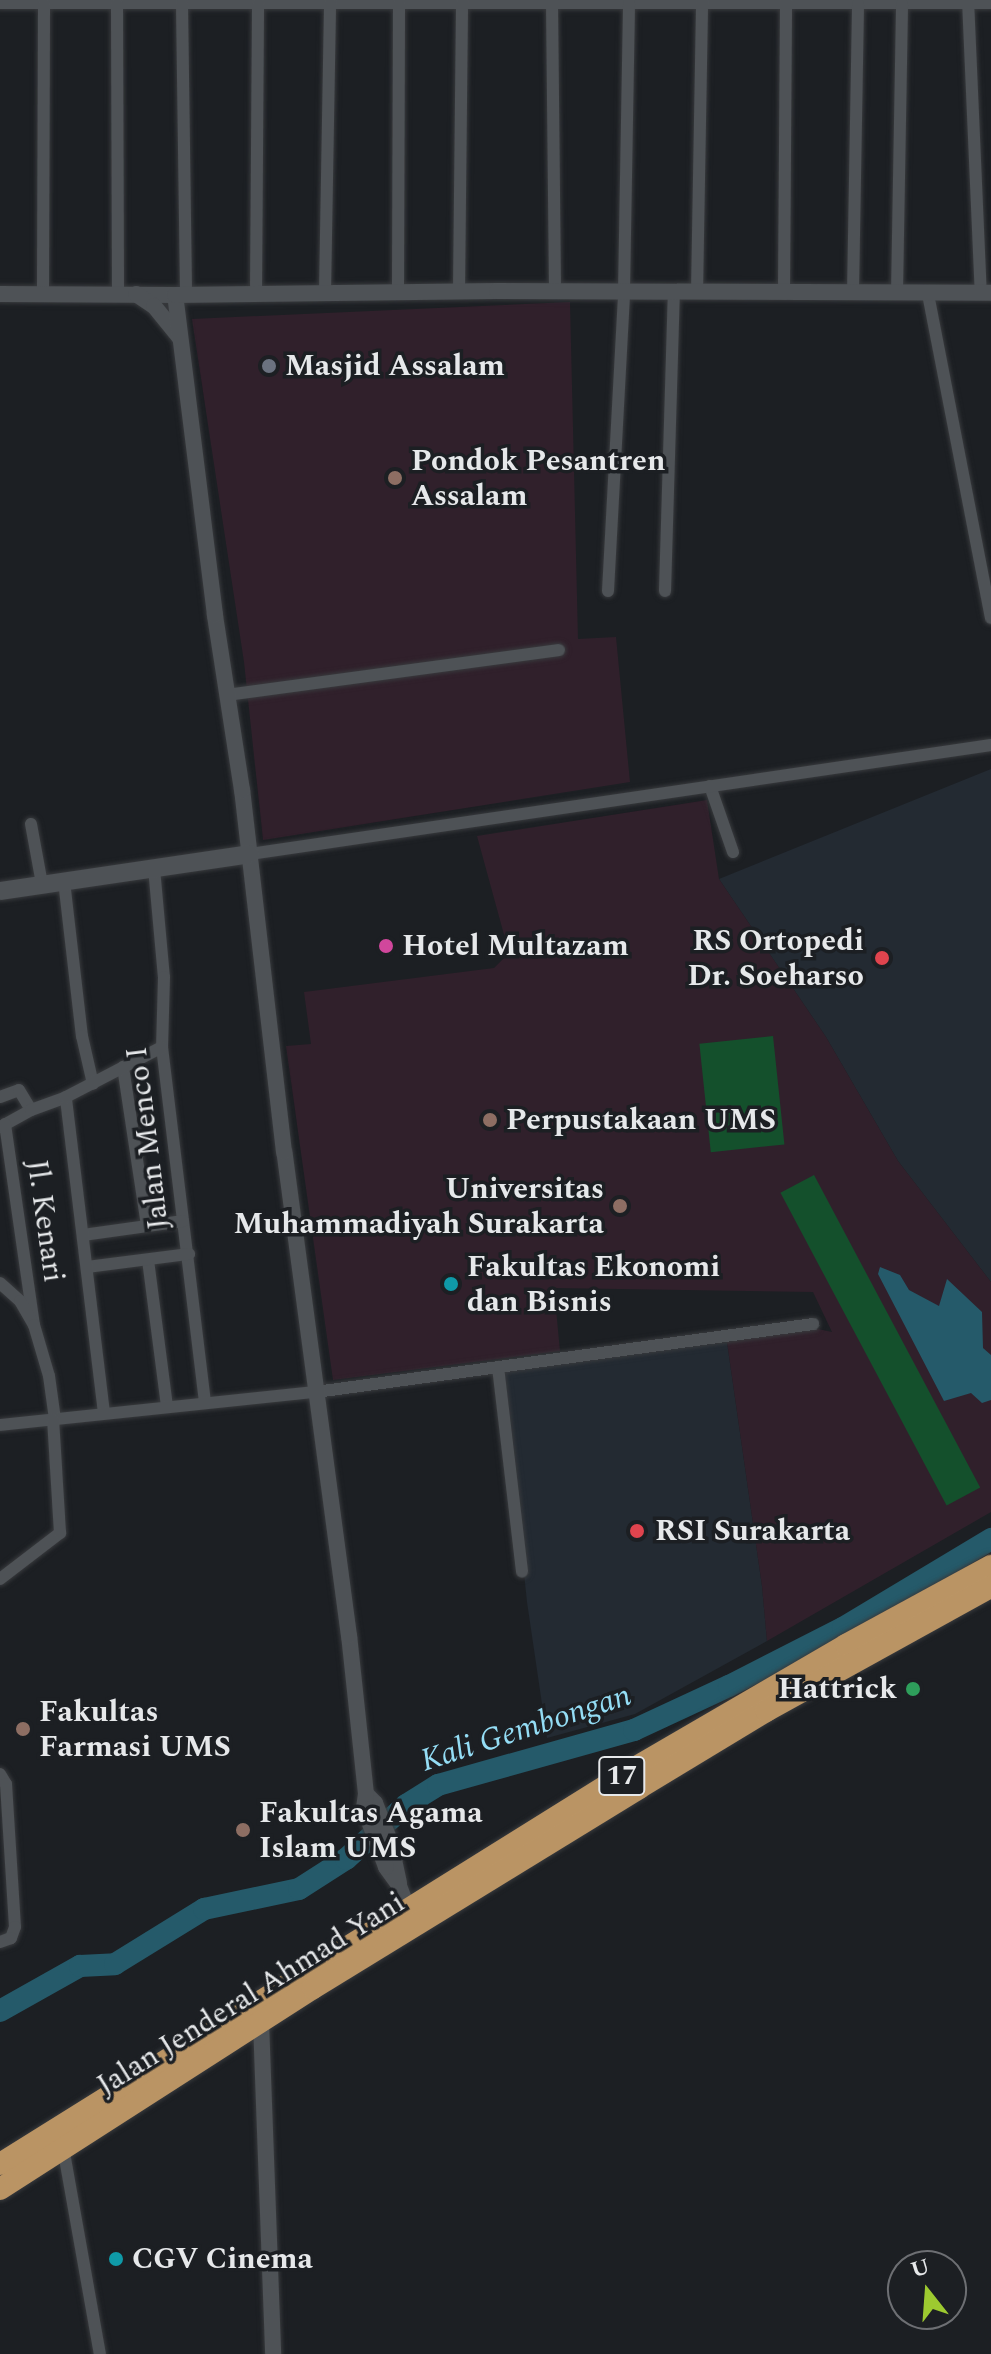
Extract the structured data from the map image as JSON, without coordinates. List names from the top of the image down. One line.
{"streets":{"highway":["17","Jalan Jenderal Ahmad Yani"],"street":["Jalan Menco I","Jl. Kenari"]},"water":["Kali Gembongan"],"places":["Masjid Assalam","Pondok Pesantren Assalam","Hotel Multazam","RS Ortopedi Dr. Soeharso","Perpustakaan UMS","Universitas Muhammadiyah Surakarta","Fakultas Ekonomi dan Bisnis","RSI Surakarta","Hattrick","Fakultas Farmasi UMS","Fakultas Agama Islam UMS","CGV Cinema"],"north":"top"}
